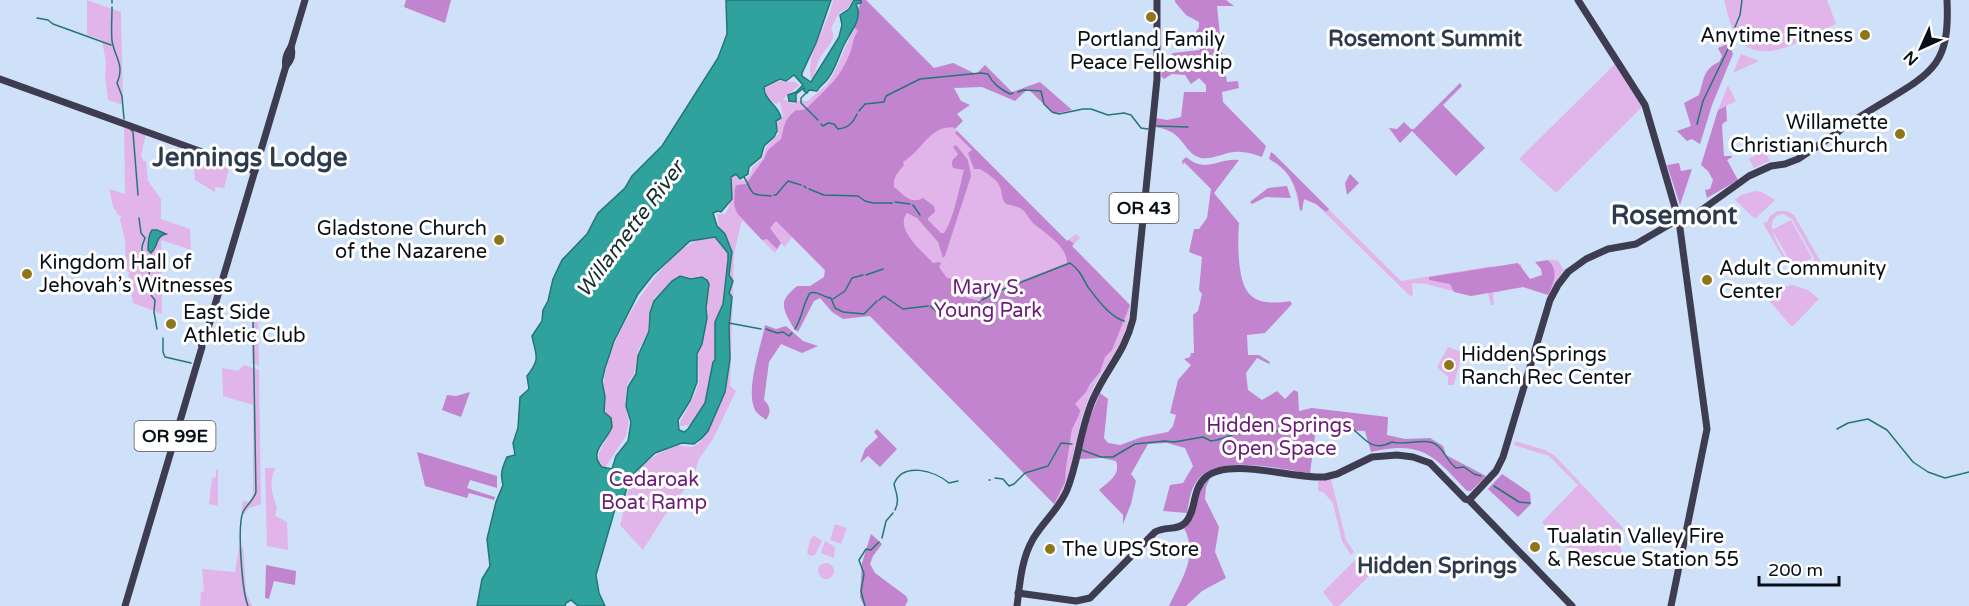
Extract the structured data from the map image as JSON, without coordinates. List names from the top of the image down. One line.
{"streets":{"main road":["OR 43","OR 99E"]},"districts":["Rosemont Summit","Jennings Lodge","Rosemont","Hidden Springs"],"water":["Willamette River"],"parks":["Mary S. Young Park","Hidden Springs Open Space","Cedaroak Boat Ramp"],"places":["Portland Family Peace Fellowship","Anytime Fitness","Willamette Christian Church","Gladstone Church of the Nazarene","Kingdom Hall of Jehovah’s Witnesses","Adult Community Center","East Side Athletic Club","Hidden Springs Ranch Rec Center","Tualatin Valley Fire & Rescue Station 55","The UPS Store"],"scale_bar":"200 m","north":"bottom left"}
